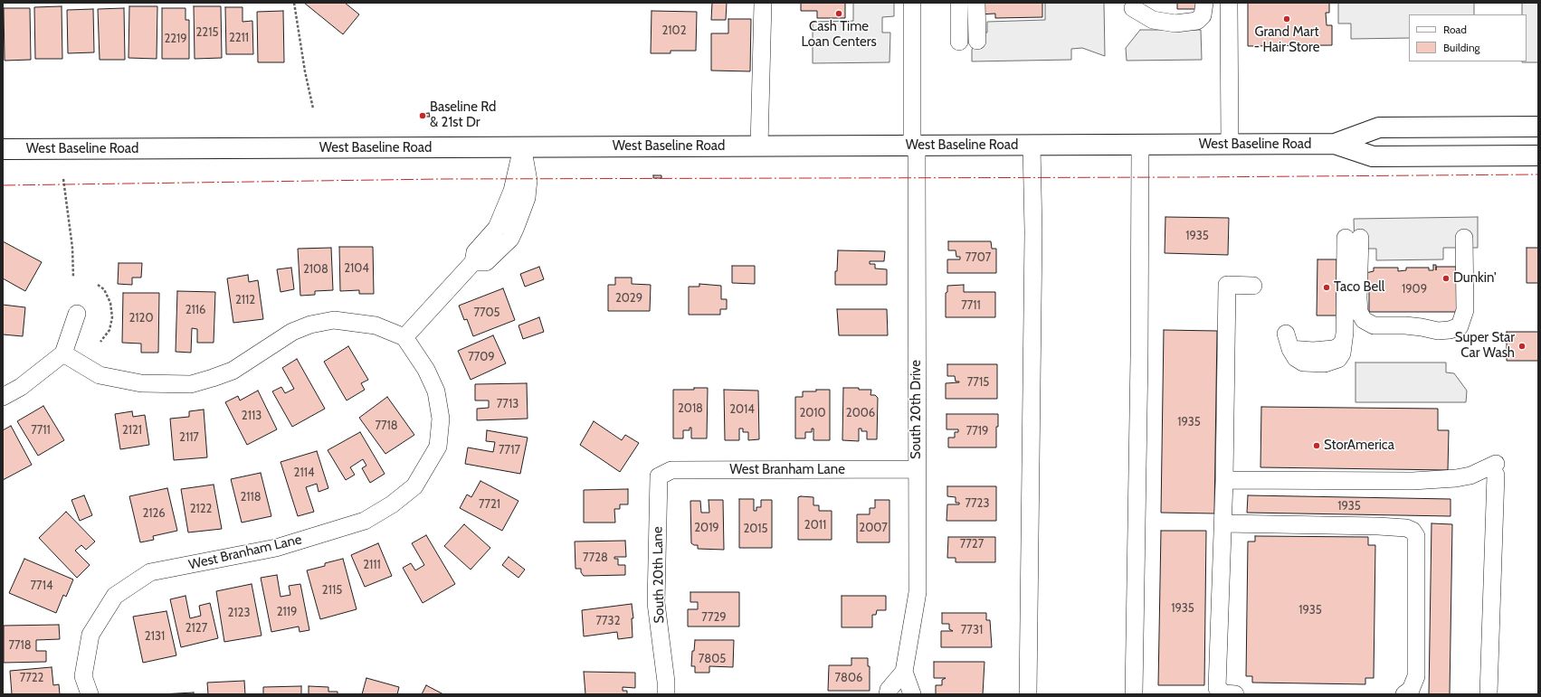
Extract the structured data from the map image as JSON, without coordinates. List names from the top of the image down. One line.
{"streets":{"main road":["West Baseline Road"],"street":["South 20th Drive","West Branham Lane","South 20th Lane"]},"crossings":[["West Baseline Road","South 20th Drive"],["South 20th Drive","West Branham Lane"],["West Branham Lane","South 20th Lane"]],"places":["Cash Time Loan Centers","Grand Mart - Hair Store","Baseline Rd & 21st Dr","Dunkin'","Taco Bell","Super Star Car Wash","StorAmerica"],"house_numbers":["2102","2215","2211","2219","1935","7707","2104","2108","1909","2029","2112","7711","2116","7705","2120","7709","7715","7713","2018","2014","2010","2006","2113","1935","7718","7711","2121","7719","2117","7717","2114","2118","7723","7721","1935","2122","2126","2011","2019","2007","2015","7727","7728","2111","7714","2115","1935","1935","2119","2123","7729","7732","2127","7731","2131","7718","7805","7722","7806"],"legend":["Road","Building"]}
